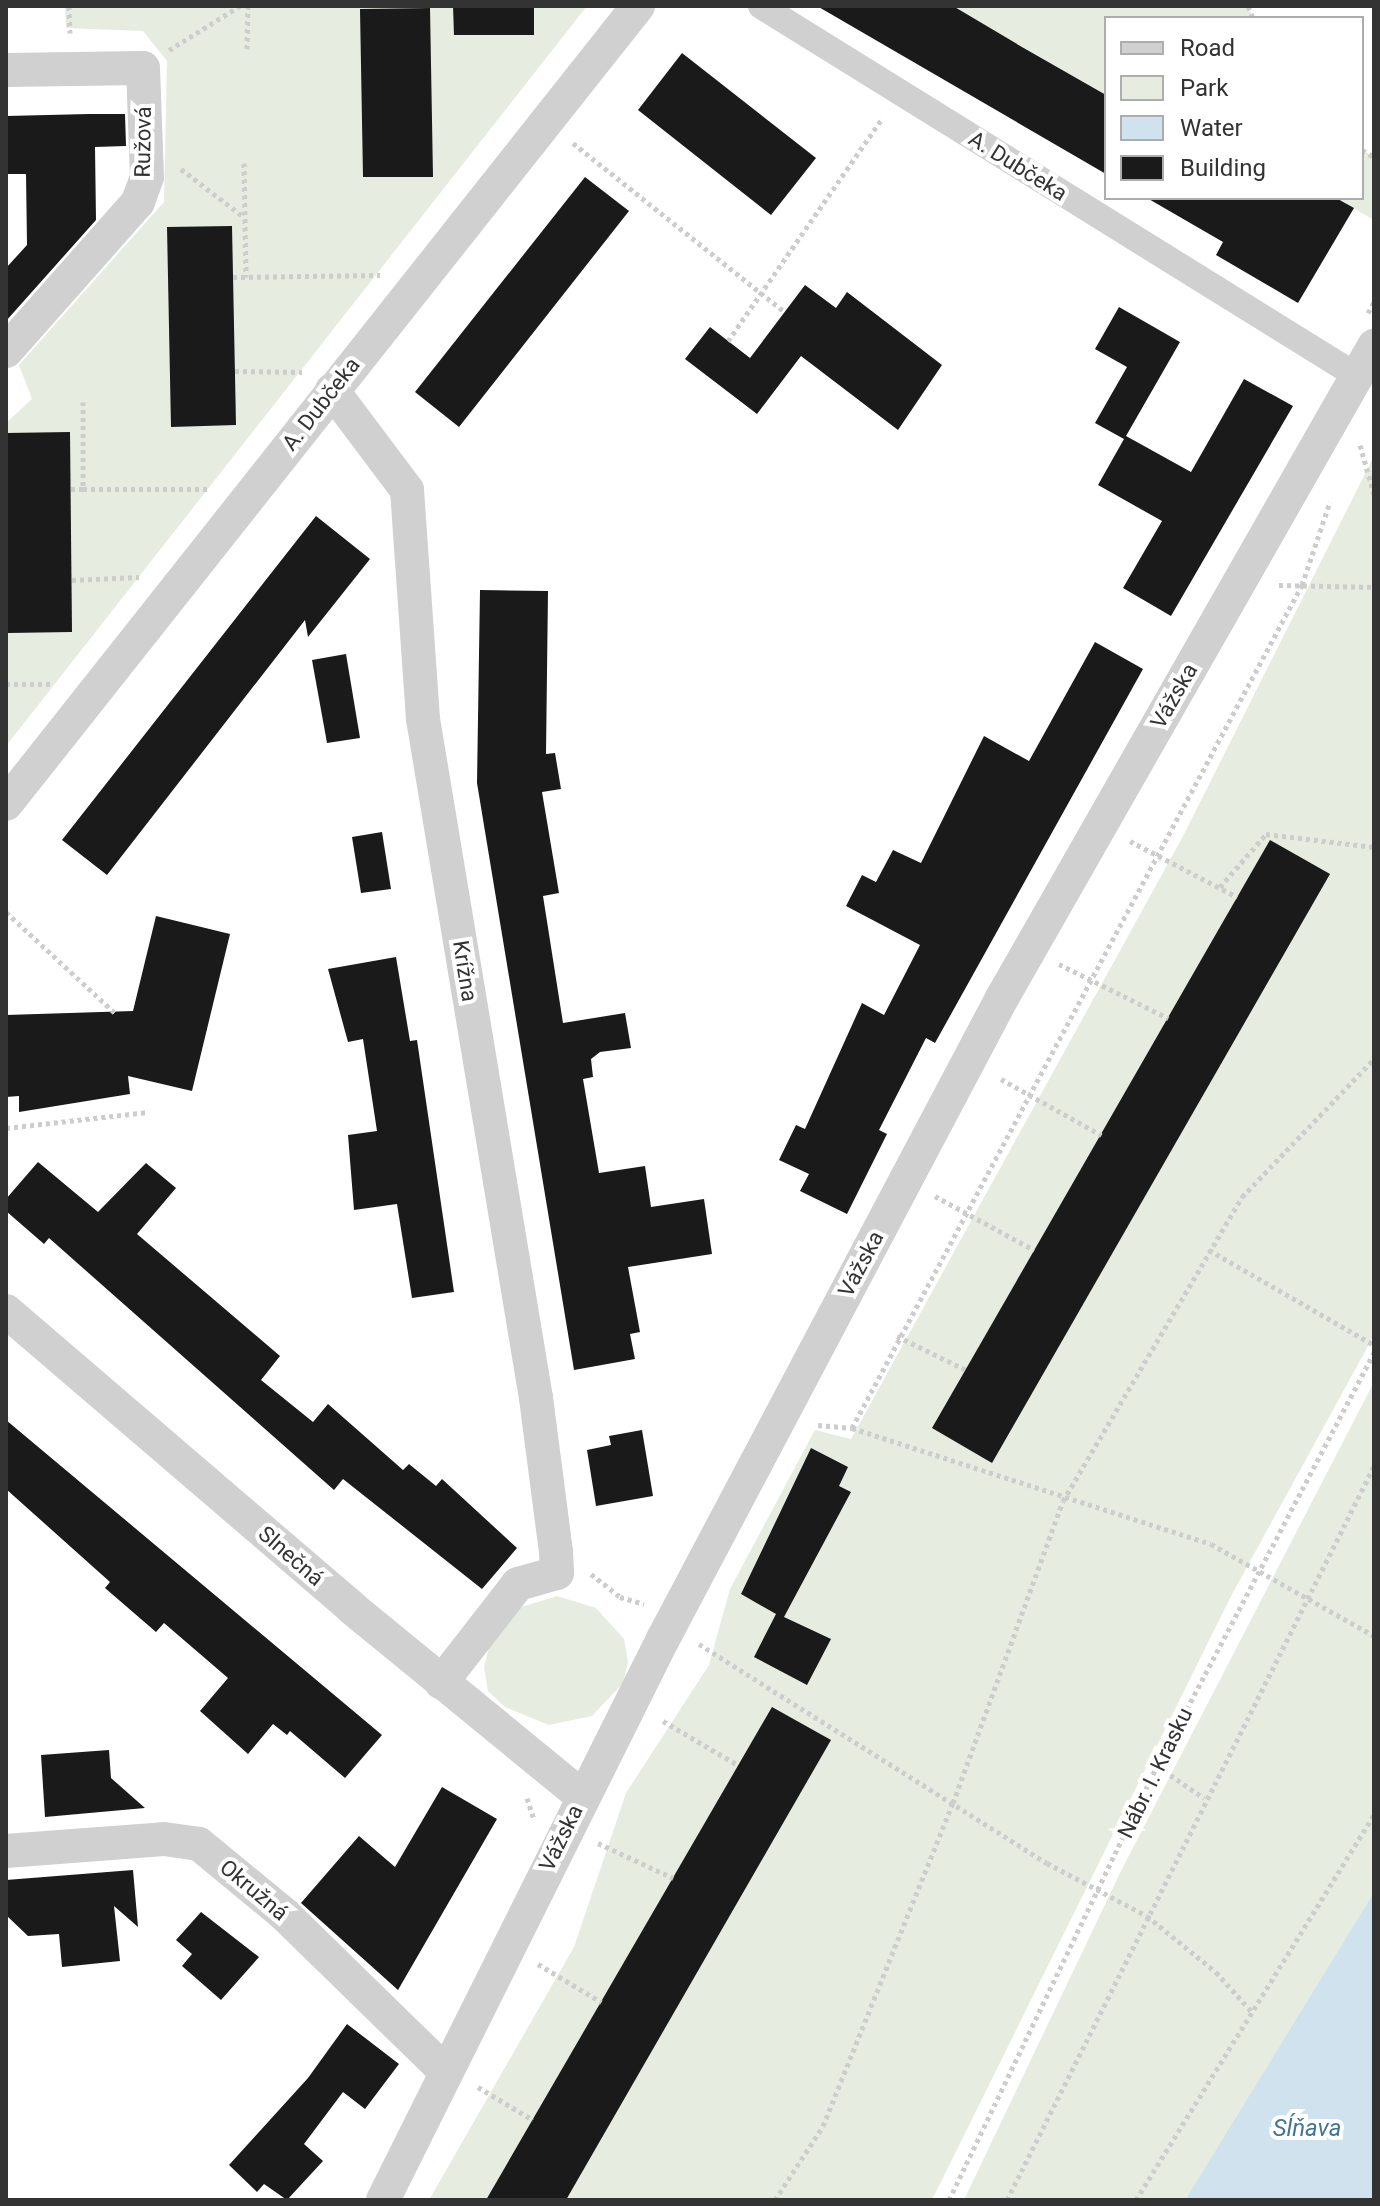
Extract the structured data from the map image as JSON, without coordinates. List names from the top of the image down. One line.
{"streets":{"street":["Ružová","A. Dubčeka","Vážska","Krížna","Slnečná","Okružná"],"path":["Nábr. I. Krasku"]},"crossings":[["A. Dubčeka","Vážska"],["A. Dubčeka","Krížna"],["Vážska","Slnečná"],["Vážska","Okružná"]],"water":["Sĺňava"],"legend":["Road","Park","Water","Building"]}
